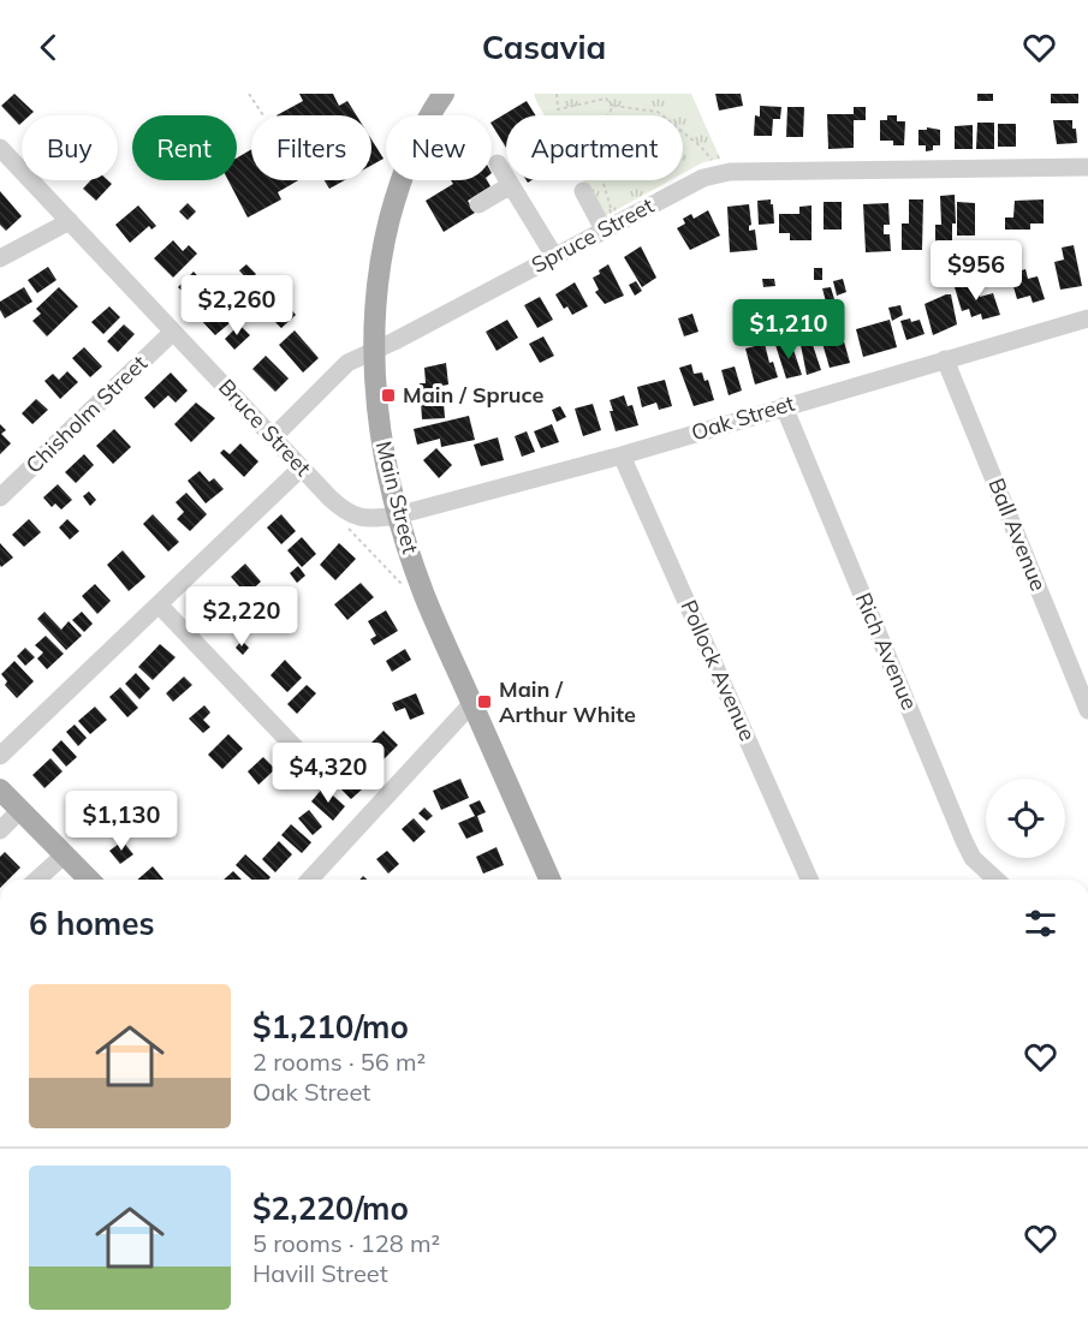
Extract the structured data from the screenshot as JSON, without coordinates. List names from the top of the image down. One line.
{"streets":{"main road":["Main Street"],"street":["Spruce Street","Chisholm Street","Oak Street","Bruce Street","Ball Avenue","Rich Avenue","Pollock Avenue"]},"crossings":[["Spruce Street","Bruce Street"],["Spruce Street","Main Street"],["Chisholm Street","Bruce Street"],["Oak Street","Bruce Street"],["Oak Street","Main Street"],["Oak Street","Ball Avenue"],["Oak Street","Rich Avenue"],["Oak Street","Pollock Avenue"],["Bruce Street","Main Street"]],"places":{"transit":["Main / Spruce","Main / Arthur White"]},"page":{"header":"Casavia","chip":["Buy","Rent","Filters","New","Apartment"],"price":["$956","$2,260","$1,210","$2,220","$4,320","$1,130"],"heading":"6 homes","list":[{"name":"$1,210/mo","note":"2 rooms · 56 m² · Oak Street"},{"name":"$2,220/mo","note":"5 rooms · 128 m² · Havill Street"}]}}
